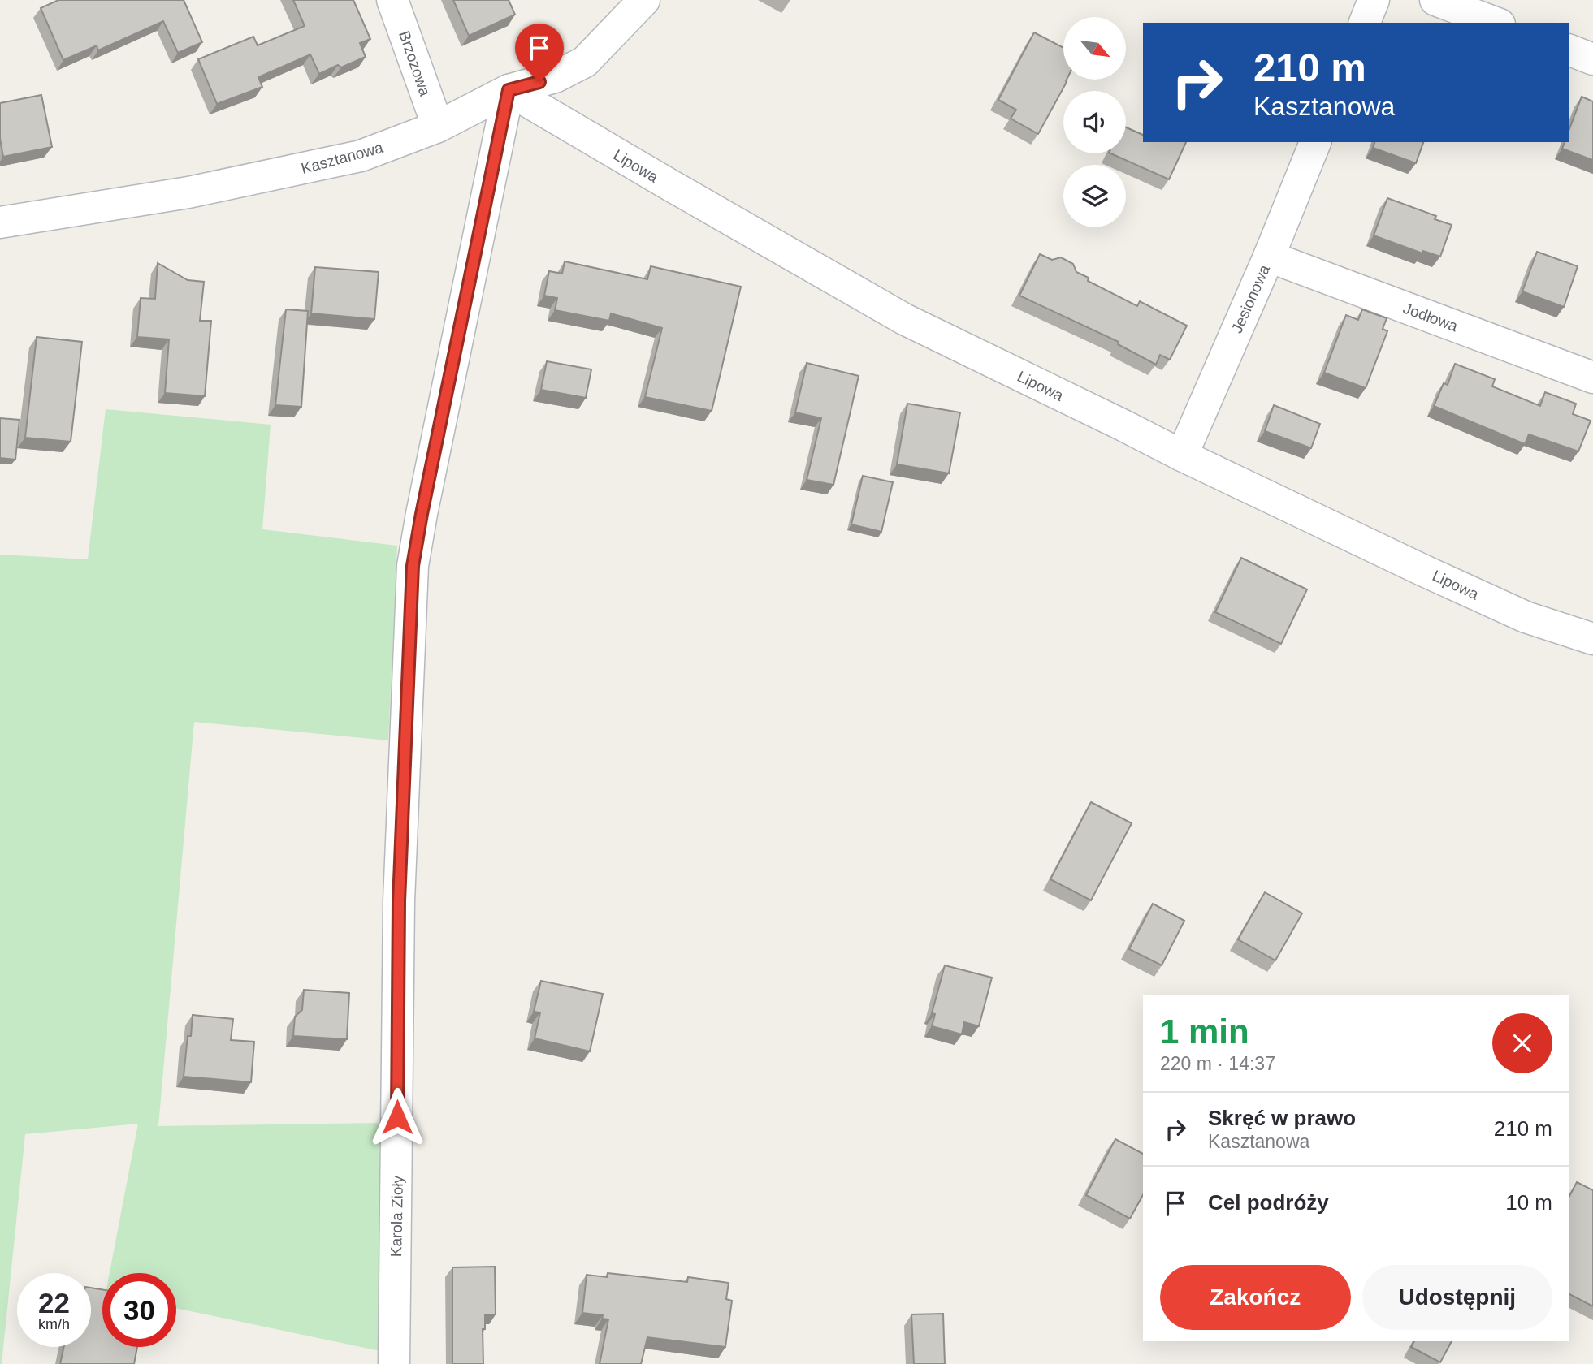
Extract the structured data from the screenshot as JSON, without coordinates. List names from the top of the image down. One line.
{"streets":{"street":["Brzozowa","Kasztanowa","Lipowa","Jesionowa","Jodłowa","Karola Zioły"]},"crossings":[["Brzozowa","Kasztanowa"],["Kasztanowa","Lipowa"],["Kasztanowa","Karola Zioły"],["Lipowa","Jesionowa"],["Lipowa","Karola Zioły"],["Jesionowa","Jodłowa"]],"north":"bottom right","page":{"turn":["210 m","Kasztanowa"],"heading":["1 min","220 m · 14:37"],"list":[{"name":"Skręć w prawo","note":"Kasztanowa","value":"210 m"},{"name":"Cel podróży","value":"10 m"}],"buttons":["Zakończ","Udostępnij"],"speed":"22 km/h","limit":"30"}}
